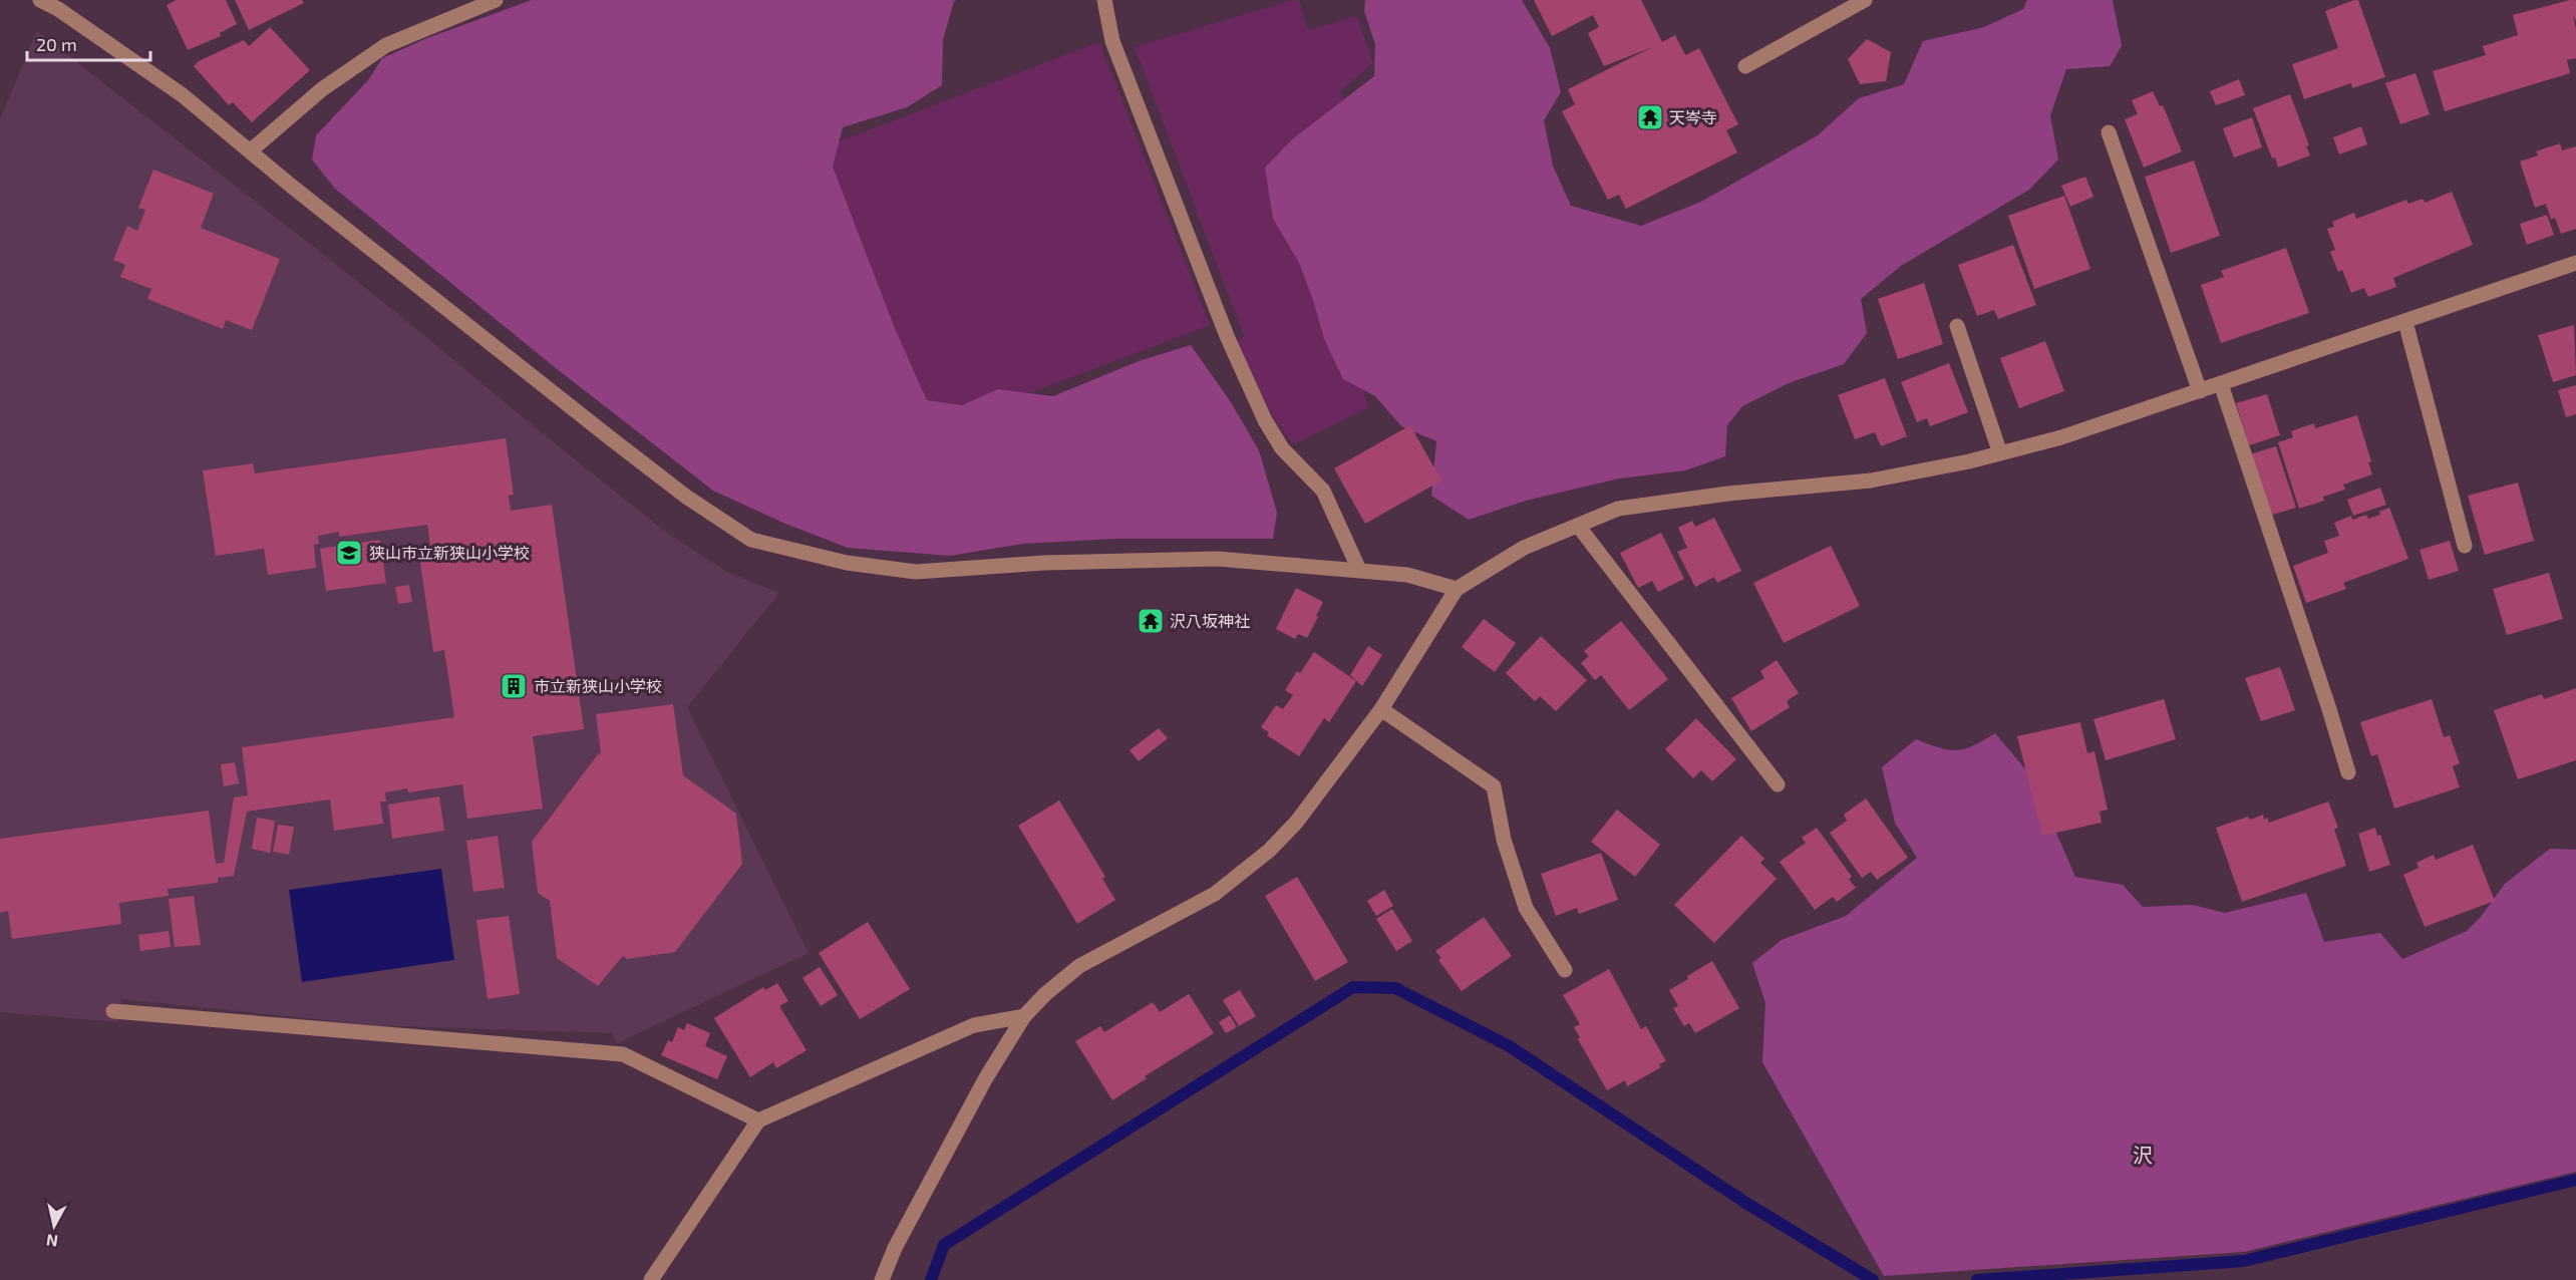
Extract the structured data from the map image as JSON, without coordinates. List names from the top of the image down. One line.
{"districts":["沢"],"places":{"temple":["天岑寺","沢八坂神社"],"school or university":["狭山市立新狭山小学校"],"building":["市立新狭山小学校"]},"scale_bar":"20 m","north":"bottom"}
